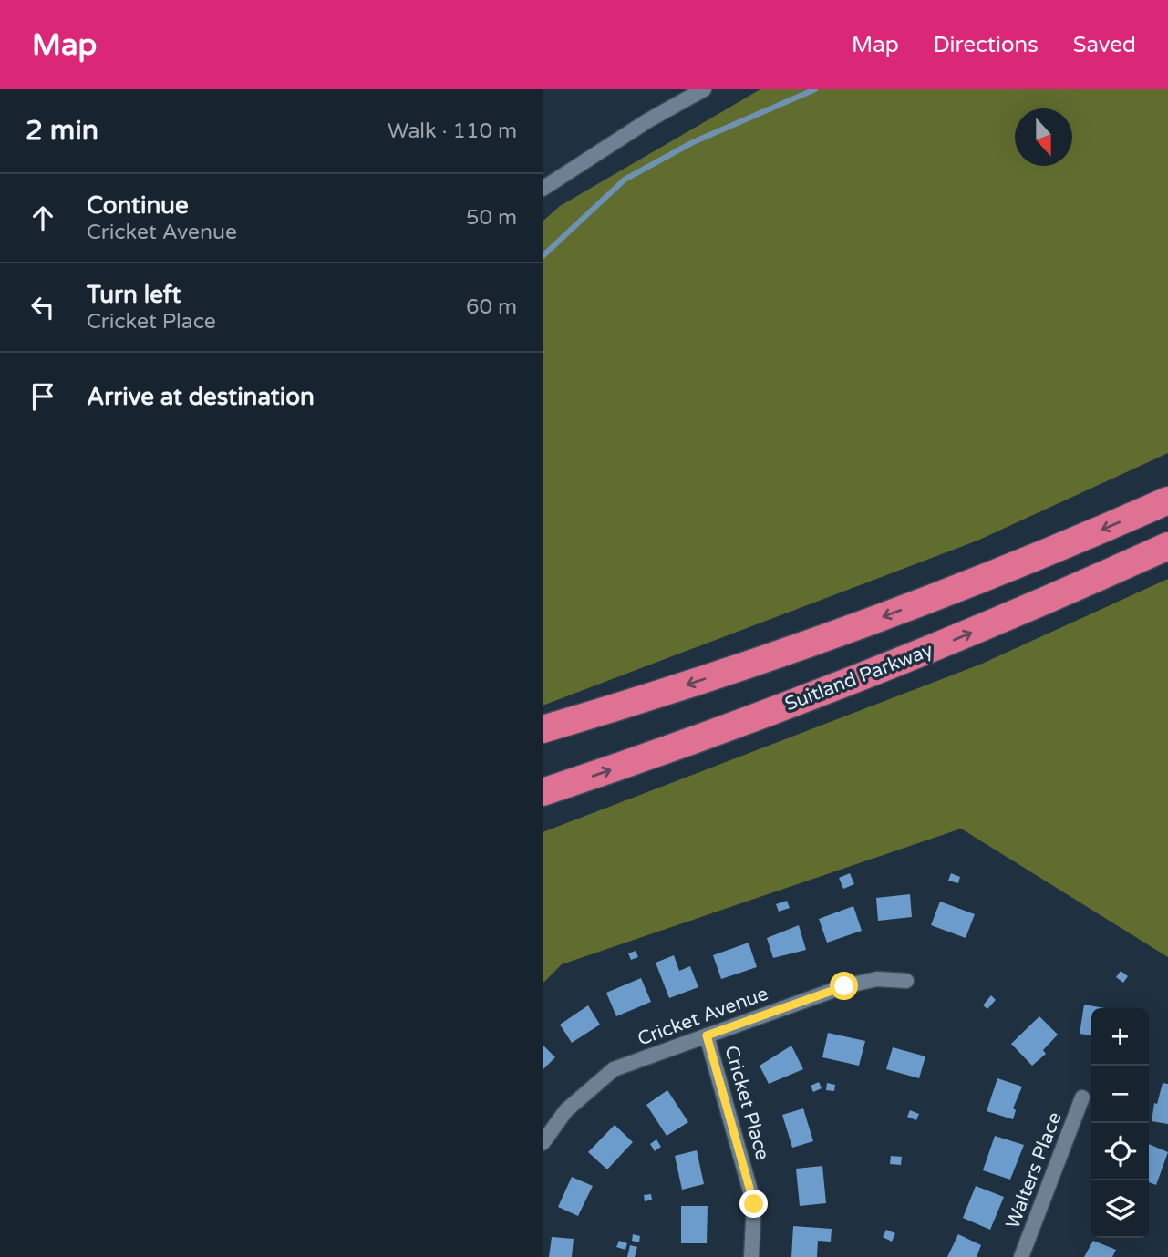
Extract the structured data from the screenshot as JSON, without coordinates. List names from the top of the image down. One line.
{"streets":{"highway":["Suitland Parkway"],"street":["Cricket Avenue","Cricket Place","Walters Place"]},"crossings":[["Cricket Avenue","Cricket Place"]],"north":"bottom","page":{"header":"Map","nav":["Map","Directions","Saved"],"heading":["2 min","Walk · 110 m"],"list":[["Continue","Cricket Avenue","50 m"],["Turn left","Cricket Place","60 m"],"Arrive at destination"],"map_buttons":["+","−"]}}
